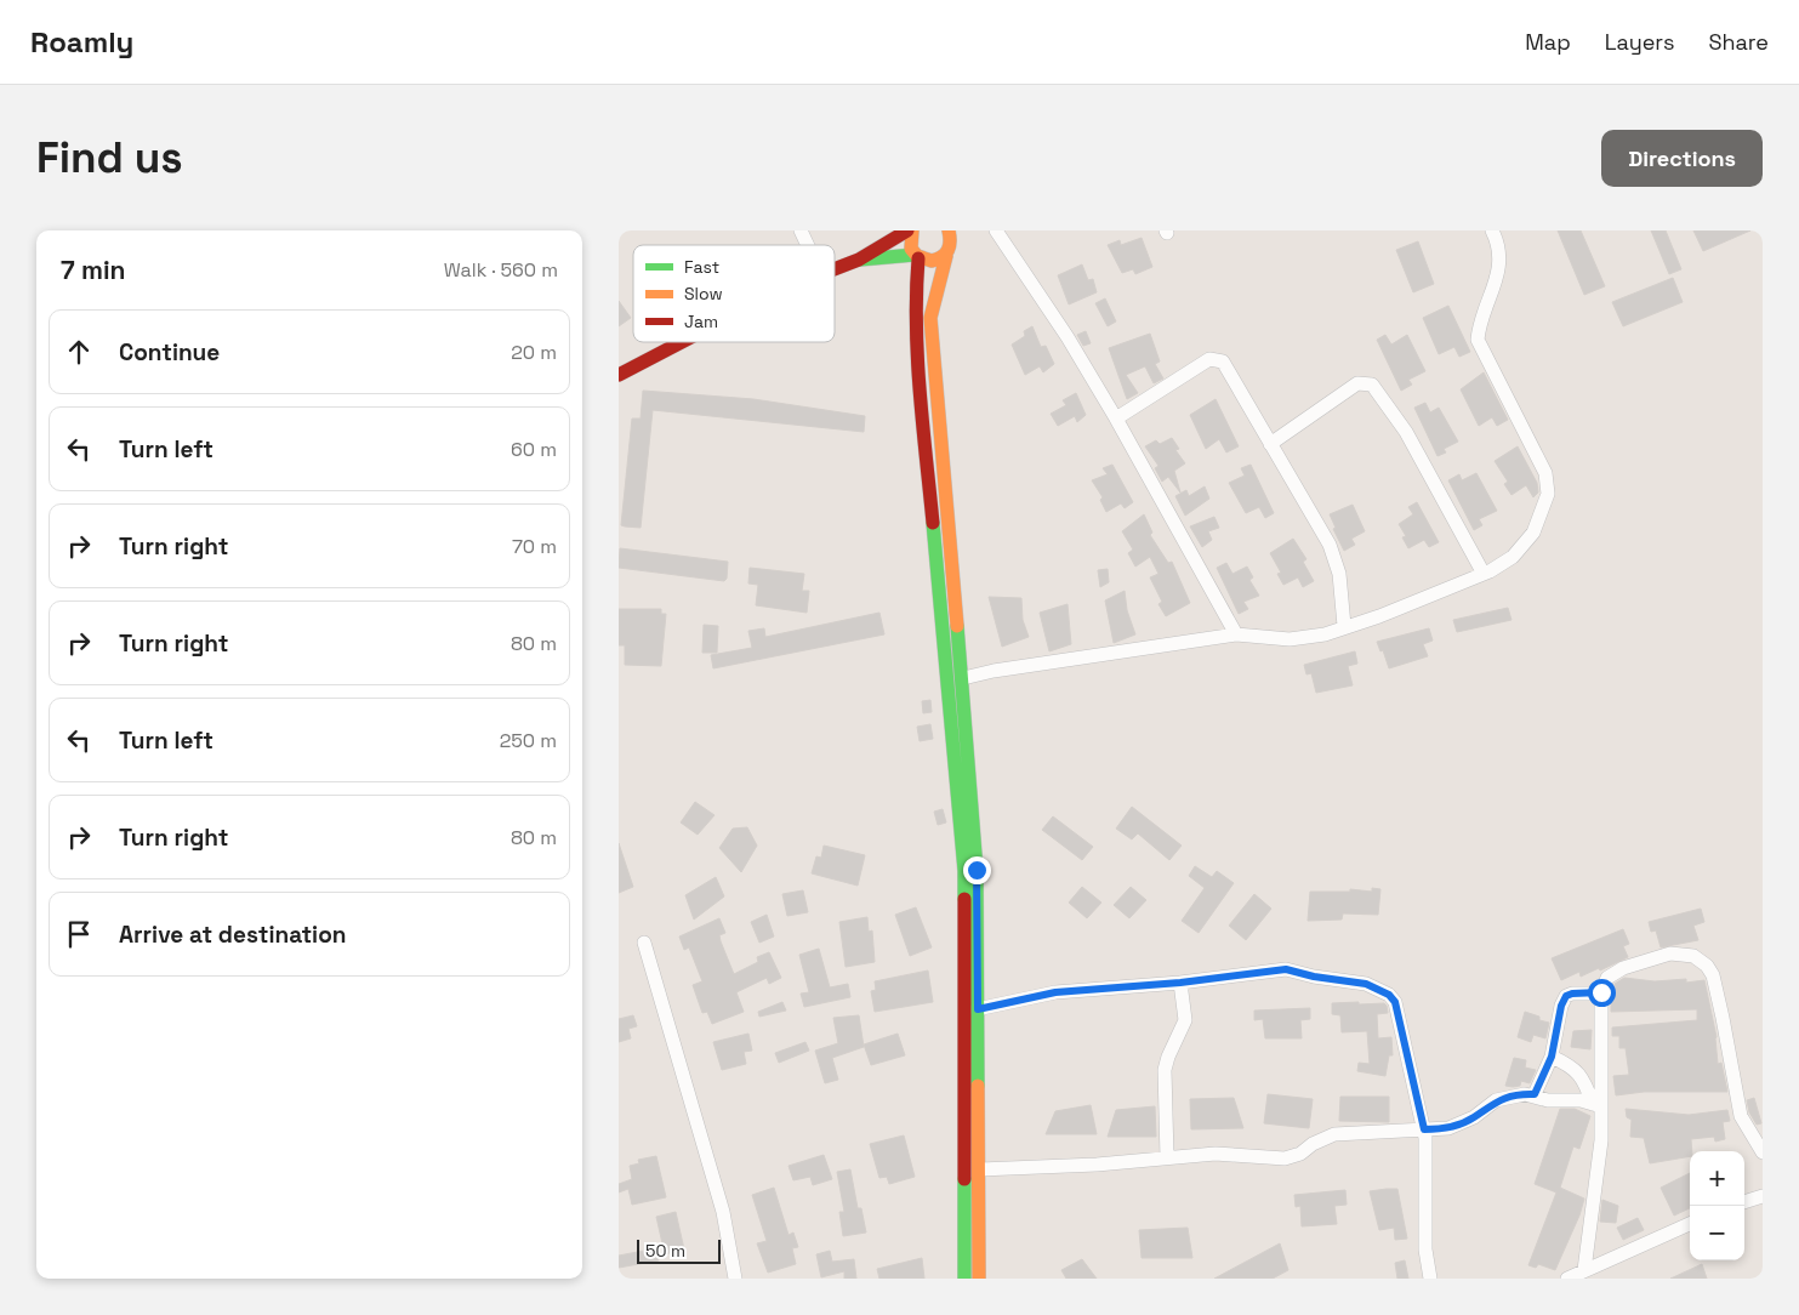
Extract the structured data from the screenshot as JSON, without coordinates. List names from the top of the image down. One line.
{"legend":["Fast","Slow","Jam"],"scale_bar":"50 m","page":{"header":"Roamly","nav":["Map","Layers","Share"],"buttons":"Directions","title":"Find us","heading":["7 min","Walk · 560 m"],"list":[["Continue","20 m"],["Turn left","60 m"],["Turn right","70 m"],["Turn right","80 m"],["Turn left","250 m"],["Turn right","80 m"],"Arrive at destination"],"map_buttons":["+","−"],"scale":"50 m"}}
